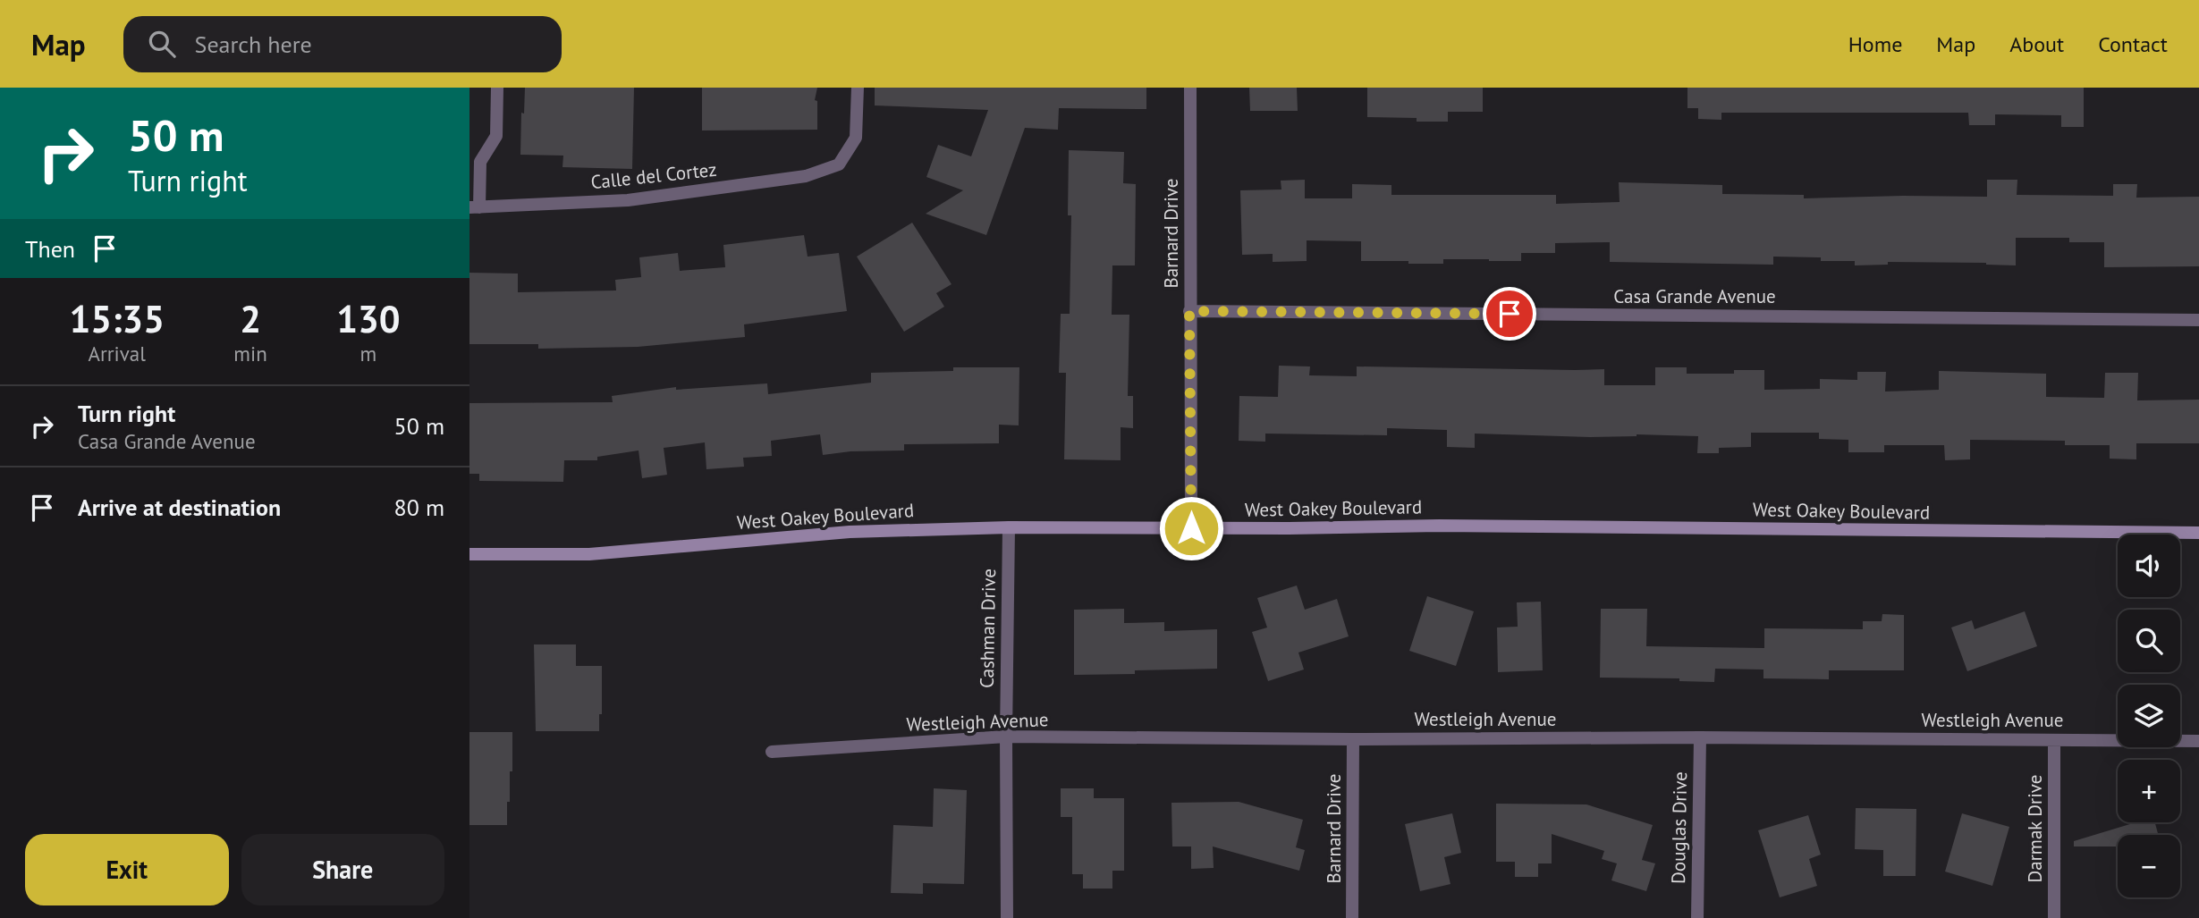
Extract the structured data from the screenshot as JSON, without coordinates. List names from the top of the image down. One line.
{"streets":{"main road":["West Oakey Boulevard"],"street":["Calle del Cortez","Barnard Drive","Casa Grande Avenue","Cashman Drive","Westleigh Avenue","Douglas Drive","Darmak Drive"]},"crossings":[["Barnard Drive","Casa Grande Avenue"],["Barnard Drive","West Oakey Boulevard"],["Barnard Drive","Westleigh Avenue"],["West Oakey Boulevard","Cashman Drive"],["Cashman Drive","Westleigh Avenue"],["Westleigh Avenue","Douglas Drive"],["Westleigh Avenue","Darmak Drive"]],"page":{"header":"Map","search":"Search here","nav":["Home","Map","About","Contact"],"turn":["50 m","Turn right"],"then":"Then","eta":["15:35","Arrival","2","min","130","m"],"list":[{"name":"Turn right","note":"Casa Grande Avenue","value":"50 m"},{"name":"Arrive at destination","value":"80 m"}],"map_buttons":["+","−"],"buttons":["Exit","Share"]}}
